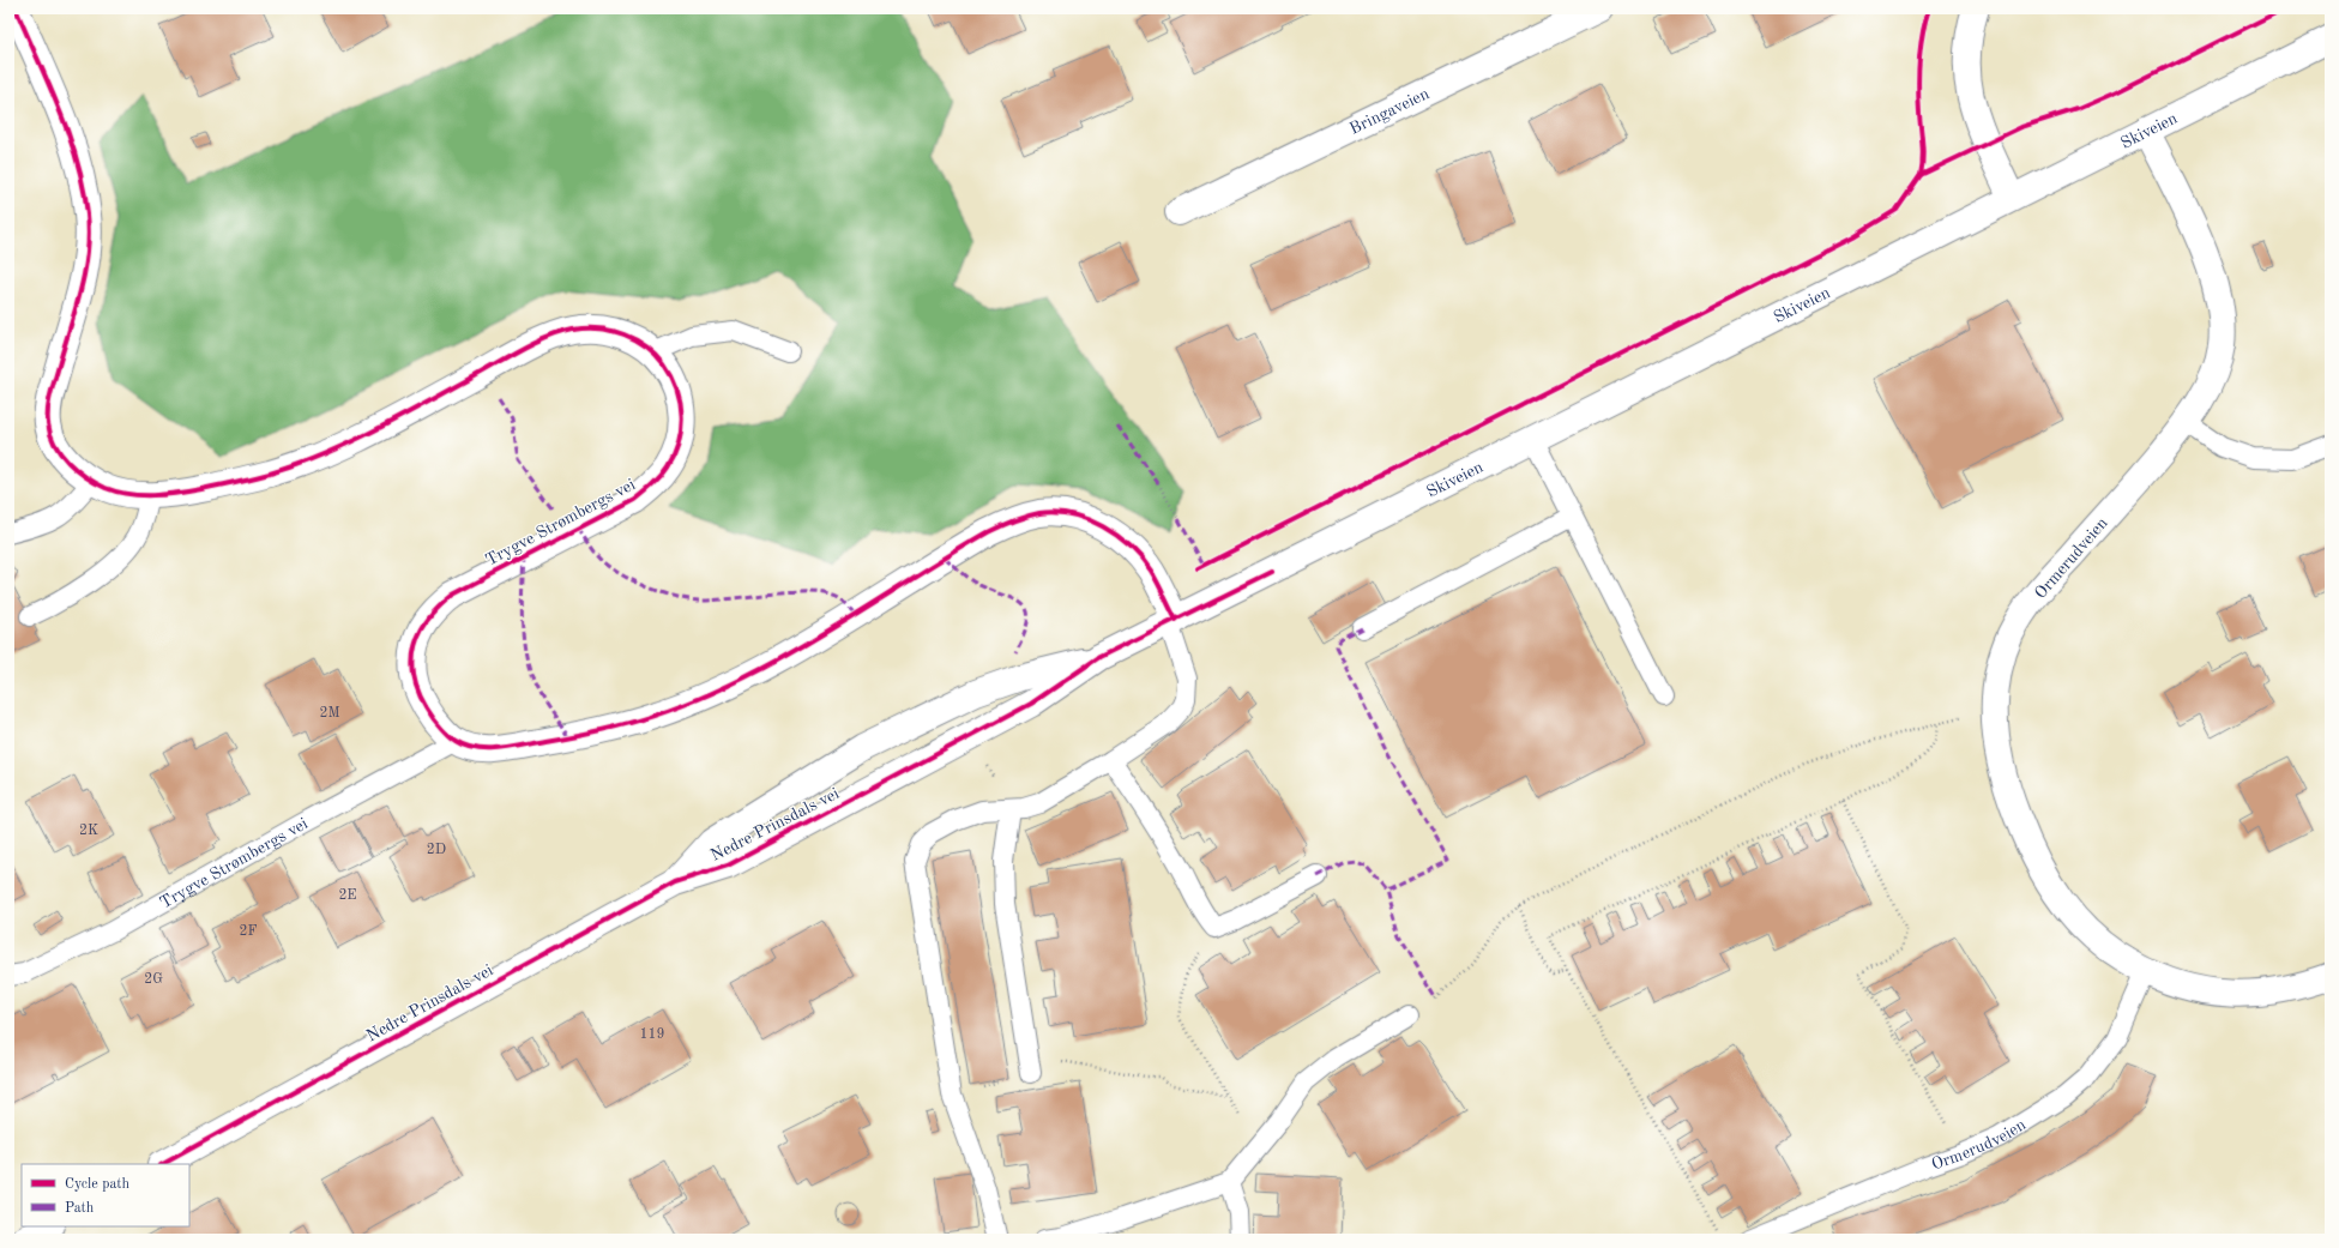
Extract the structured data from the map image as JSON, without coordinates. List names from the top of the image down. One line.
{"streets":{"street":["Bringaveien","Skiveien","Trygve Strømbergs vei","Ormerudveien","Nedre Prinsdals vei"]},"crossings":[["Skiveien","Ormerudveien"],["Skiveien","Nedre Prinsdals vei"],["Trygve Strømbergs vei","Nedre Prinsdals vei"]],"house_numbers":["2M","2K","2D","2E","2F","2G","119"],"legend":["Cycle path","Path"]}
